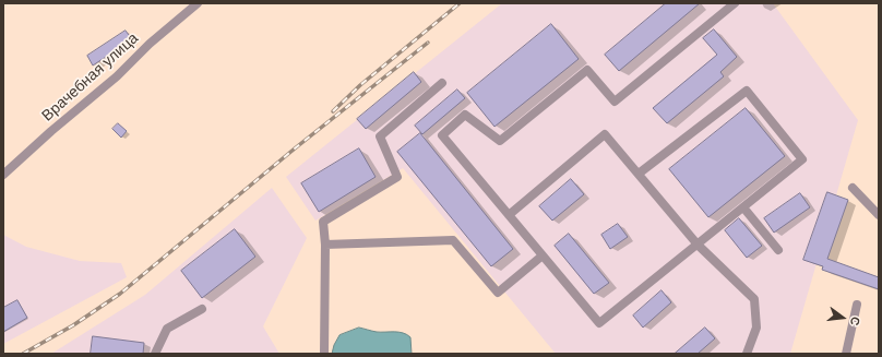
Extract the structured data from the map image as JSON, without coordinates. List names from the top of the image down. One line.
{"streets":{"street":["Врачебная улица"]},"north":"right"}
